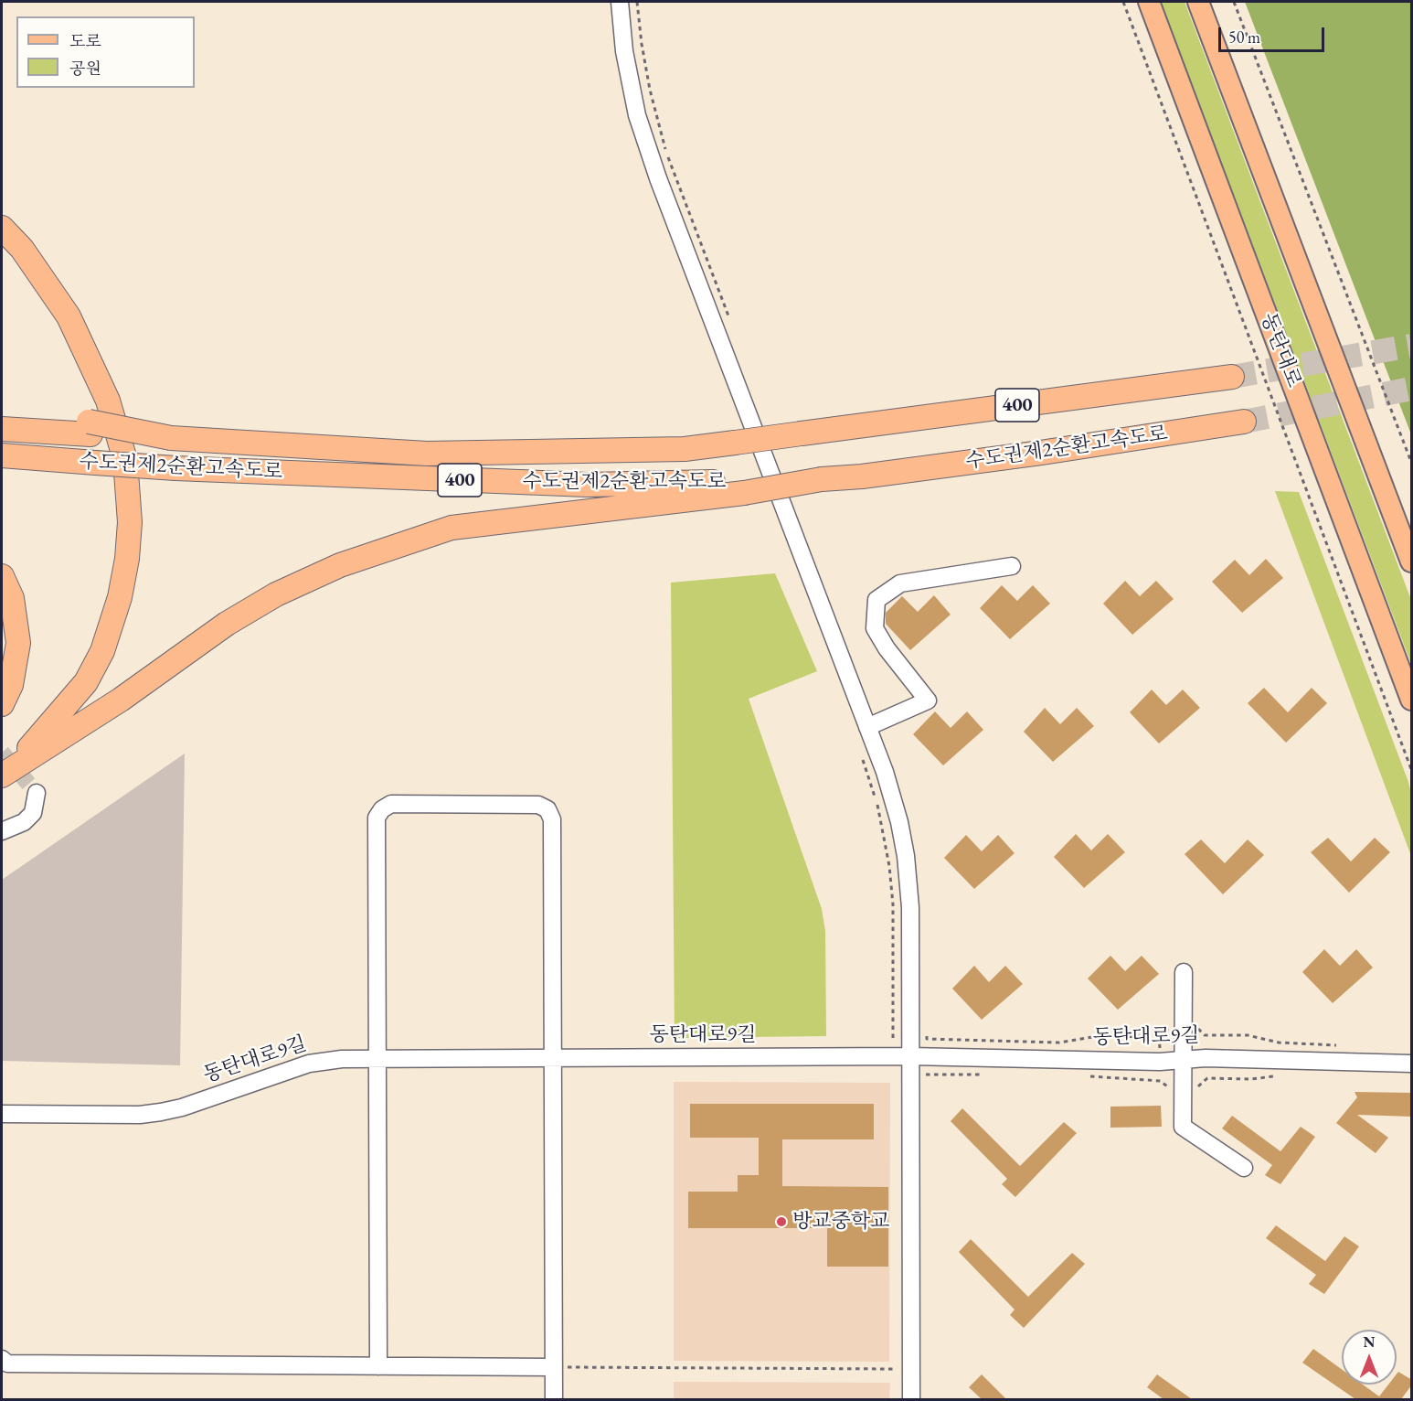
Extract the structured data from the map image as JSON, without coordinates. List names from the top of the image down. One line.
{"streets":{"highway":["400","수도권제2순환고속도로"],"main road":["동탄대로"],"street":["동탄대로9길"]},"places":["방교중학교"],"legend":["도로","공원"],"scale_bar":"50 m","north":"top"}
